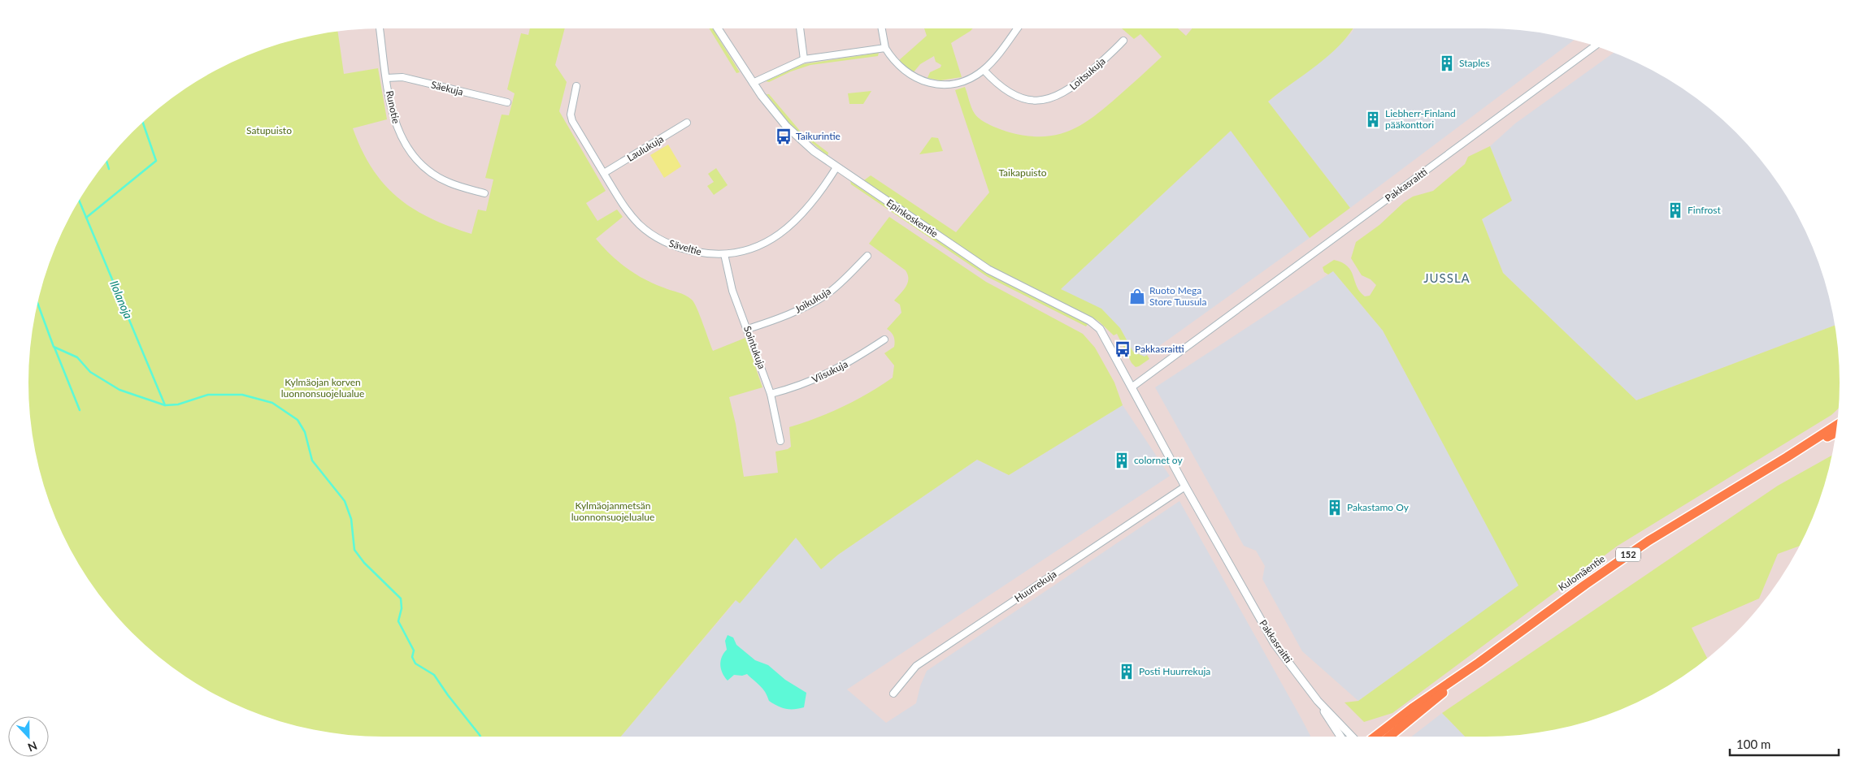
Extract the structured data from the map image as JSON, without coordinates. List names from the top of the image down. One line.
{"streets":{"main road":["152","Kulomäentie"],"street":["Loitsukuja","Säekuja","Runotie","Laulukuja","Pakkasraitti","Epinkoskentie","Säveltie","Joikukuja","Sointukuja","Viisukuja","Huurrekuja"]},"crossings":[["Säekuja","Runotie"],["Laulukuja","Säveltie"],["Pakkasraitti","Epinkoskentie"],["Pakkasraitti","Huurrekuja"],["Epinkoskentie","Säveltie"],["Säveltie","Sointukuja"],["Joikukuja","Sointukuja"],["Sointukuja","Viisukuja"]],"districts":["JUSSLA"],"water":["Ilolanoja"],"parks":["Satupuisto","Taikapuisto","Kylmäojan korven luonnonsuojelualue","Kylmäojanmetsän luonnonsuojelualue"],"places":{"building":["Staples","Liebherr-Finland pääkonttori","Finfrost","colornet oy","Pakastamo Oy","Posti Huurrekuja"],"bus stop":["Taikurintie","Pakkasraitti"],"shop":["Ruoto Mega Store Tuusula"]},"scale_bar":"100 m","north":"bottom"}
